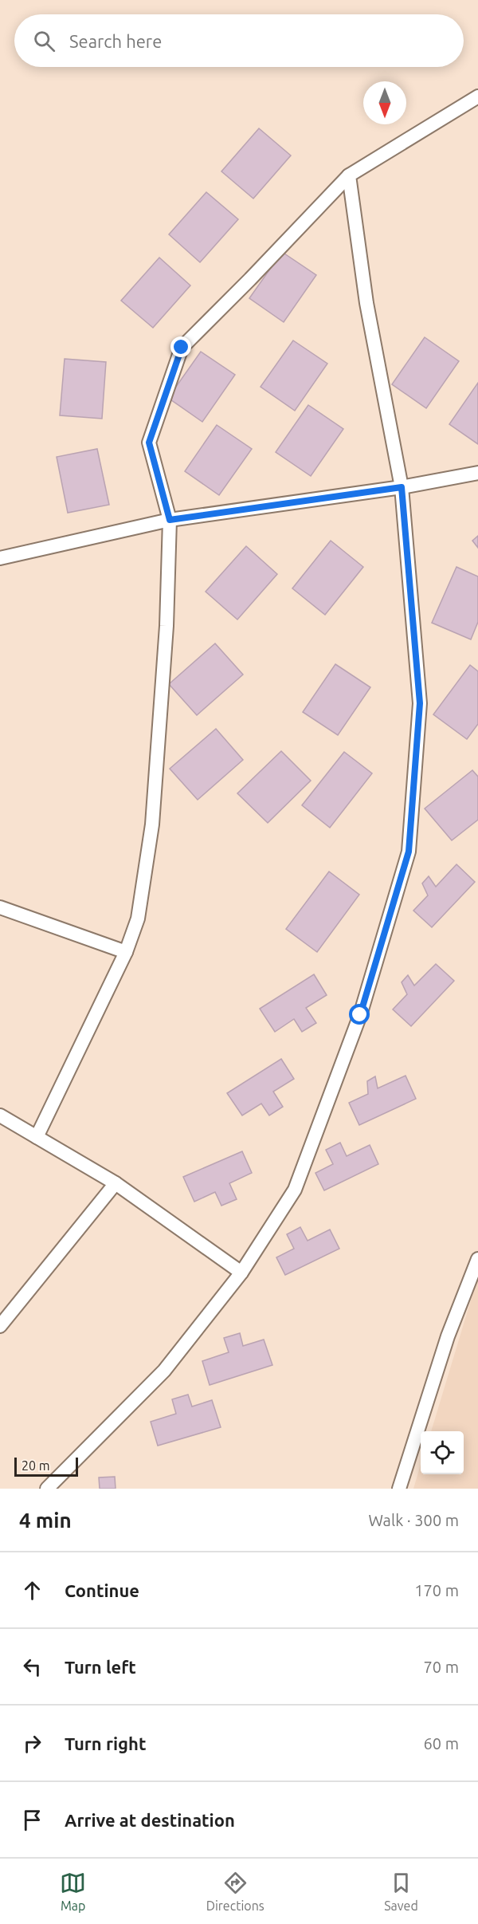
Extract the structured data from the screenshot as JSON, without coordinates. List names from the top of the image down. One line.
{"scale_bar":"20 m","north":"bottom","page":{"search":"Search here","scale":"20 m","heading":["4 min","Walk · 300 m"],"list":[["Continue","170 m"],["Turn left","70 m"],["Turn right","60 m"],"Arrive at destination"],"nav":["Map","Directions","Saved"]}}
